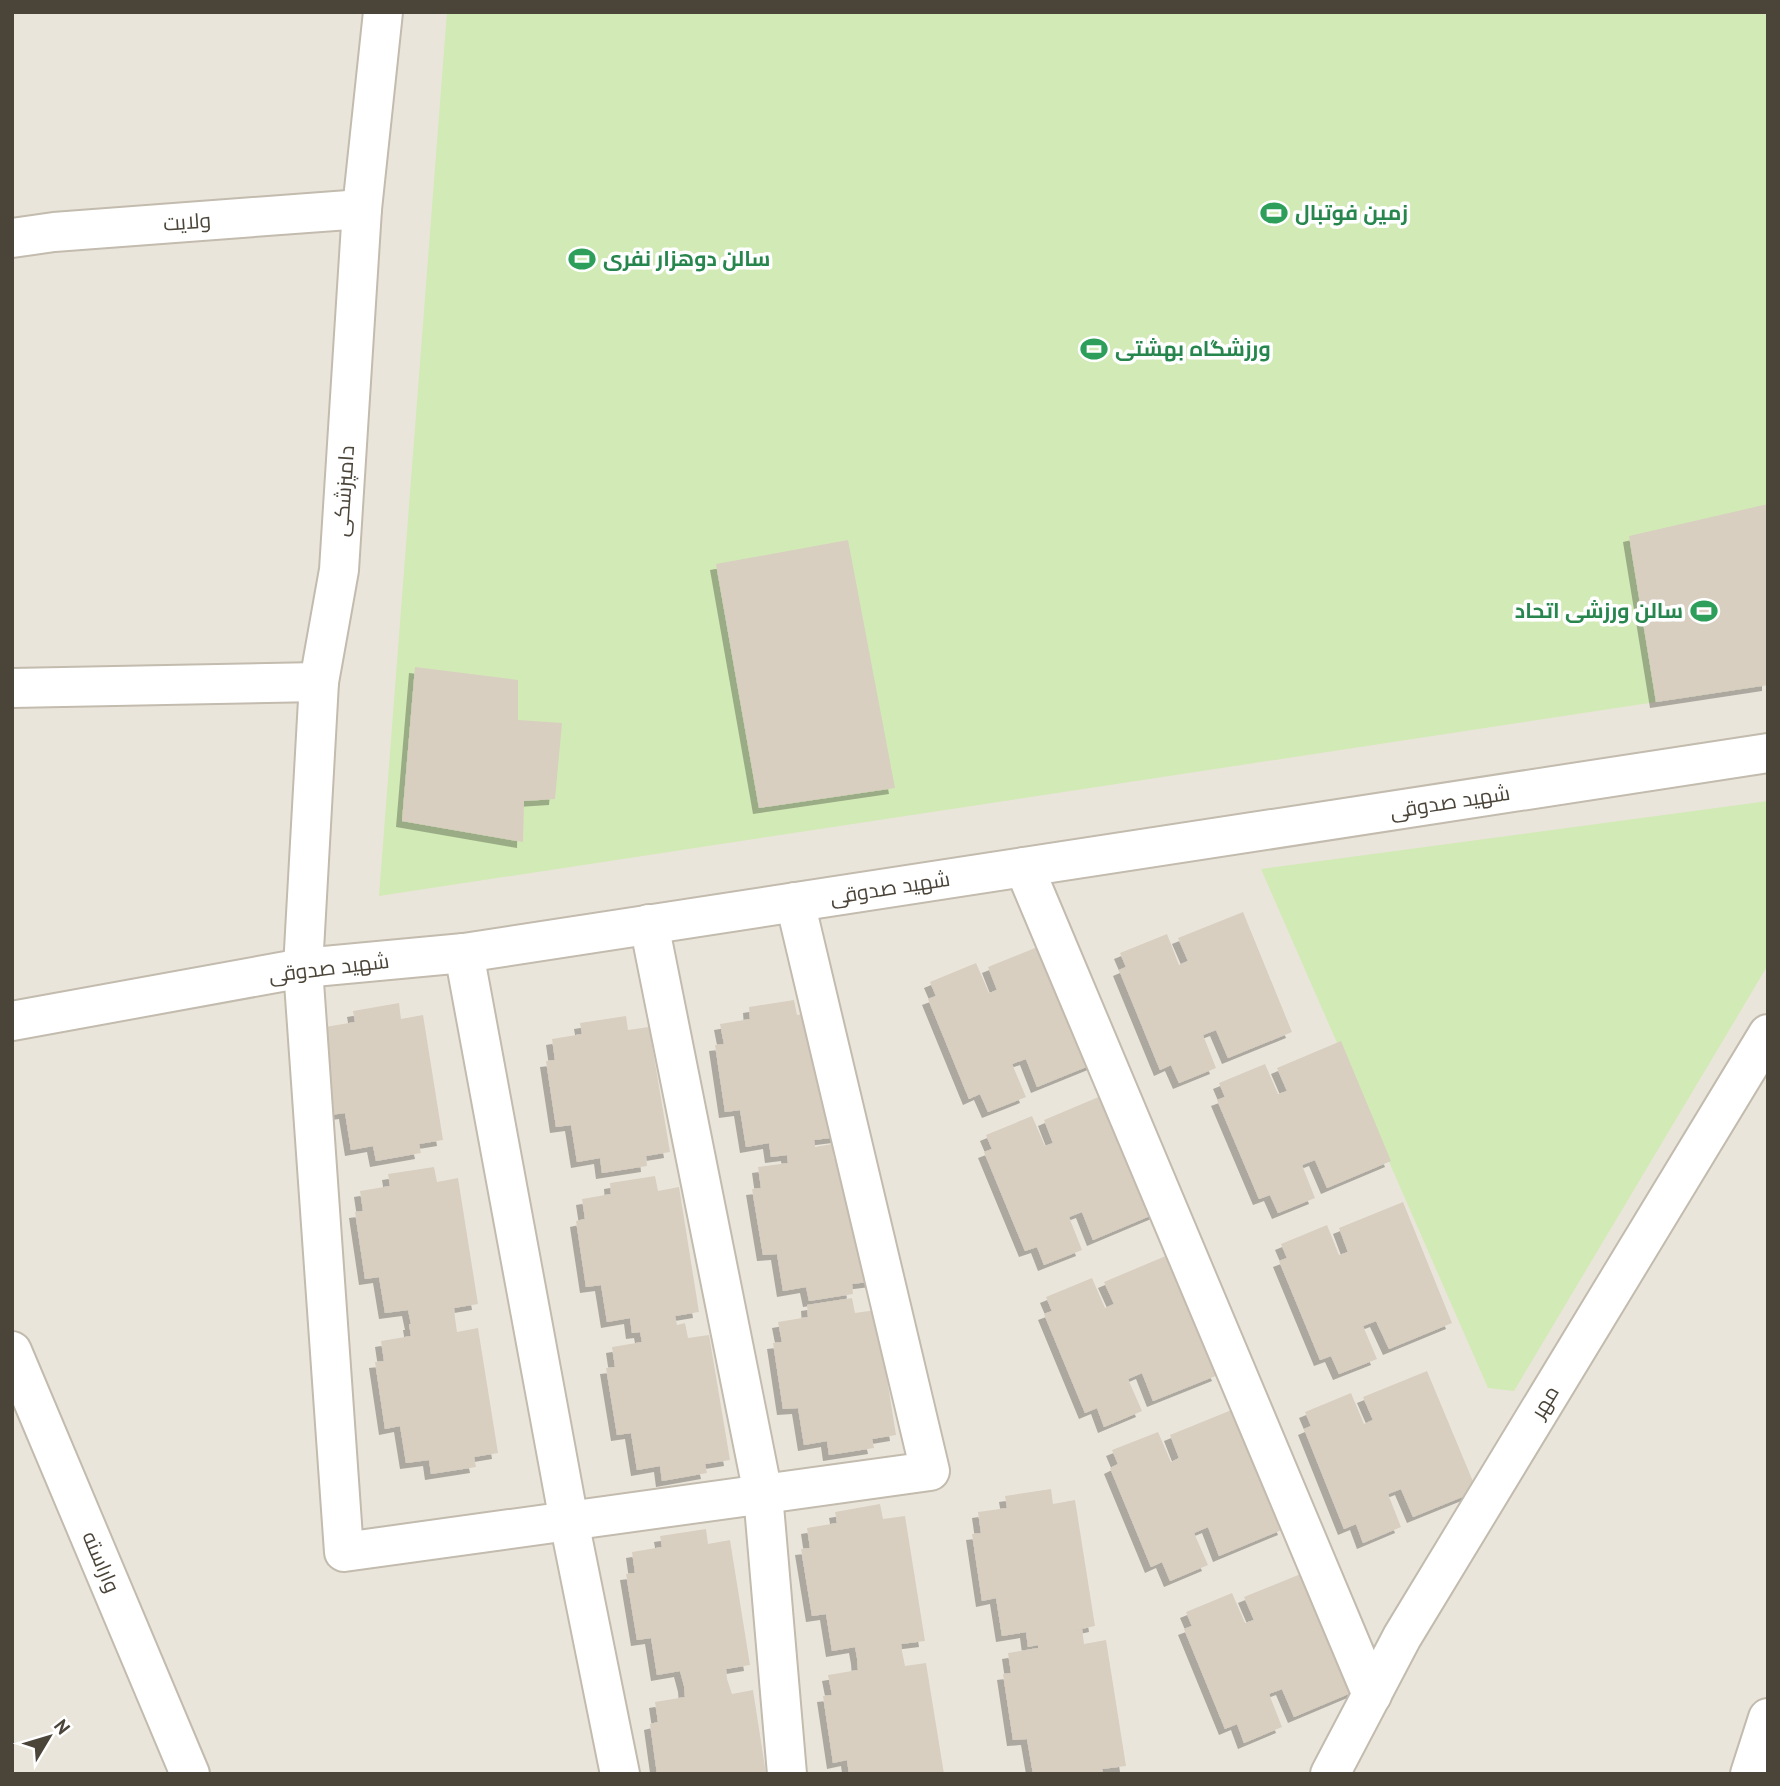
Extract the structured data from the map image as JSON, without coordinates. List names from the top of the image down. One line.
{"streets":{"street":["ولایت","دامپزشکی","شهید صدوقی","مهر","واراسته"]},"crossings":[["ولایت","دامپزشکی"],["دامپزشکی","شهید صدوقی"]],"places":{"sports":["زمین فوتبال","سالن دوهزار نفری","ورزشگاه بهشتی","سالن ورزشی اتحاد"]},"north":"top right"}
